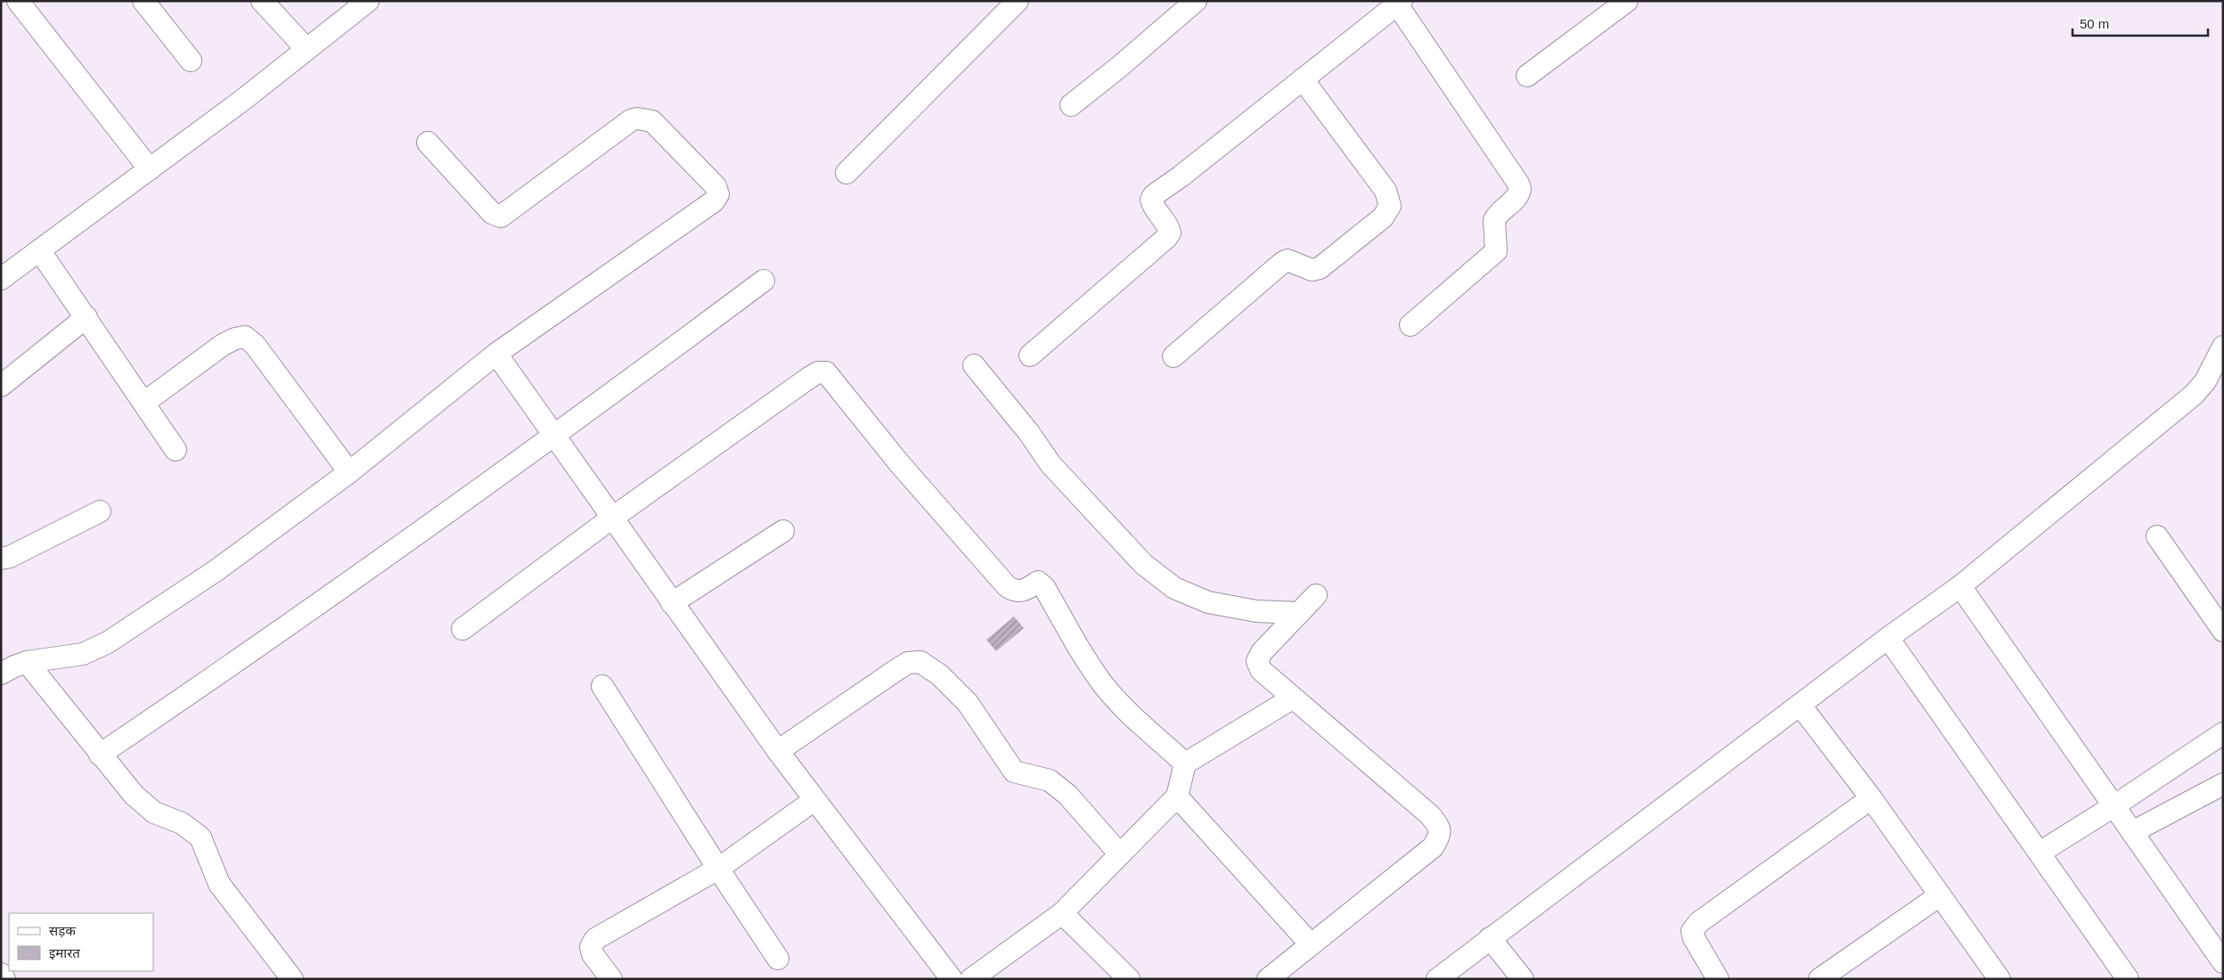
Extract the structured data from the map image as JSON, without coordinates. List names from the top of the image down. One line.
{"legend":["सड़क","इमारत"],"scale_bar":"50 m"}
